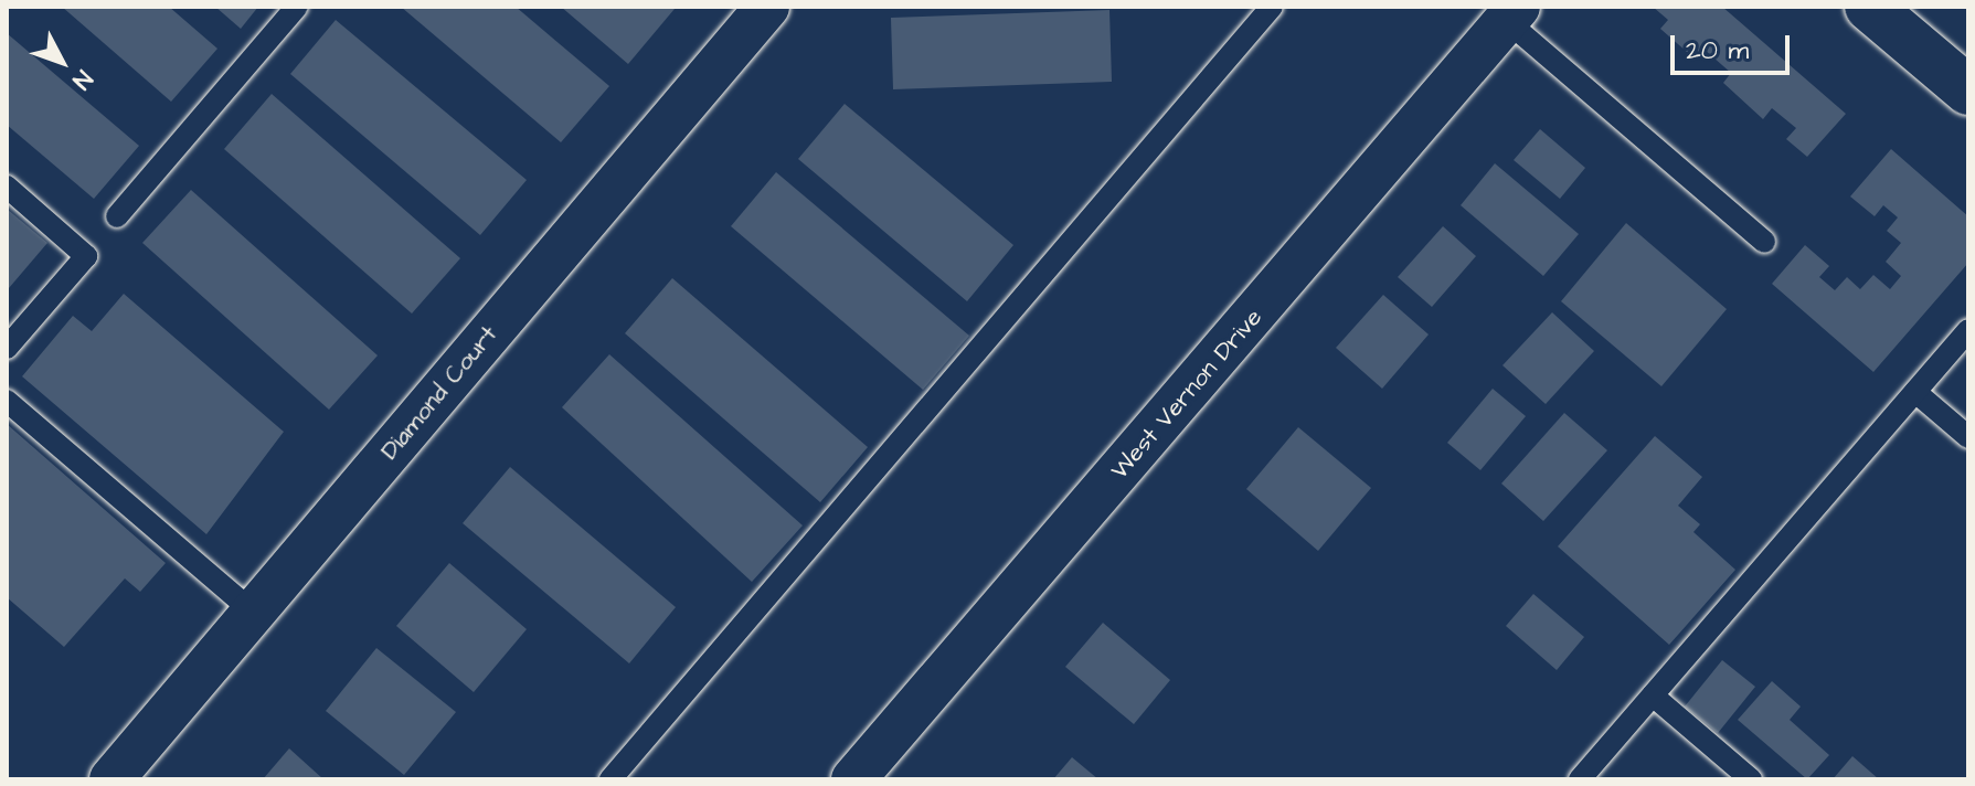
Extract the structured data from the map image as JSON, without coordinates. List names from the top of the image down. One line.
{"streets":{"street":["Diamond Court","West Vernon Drive"]},"scale_bar":"20 m","north":"bottom right"}
